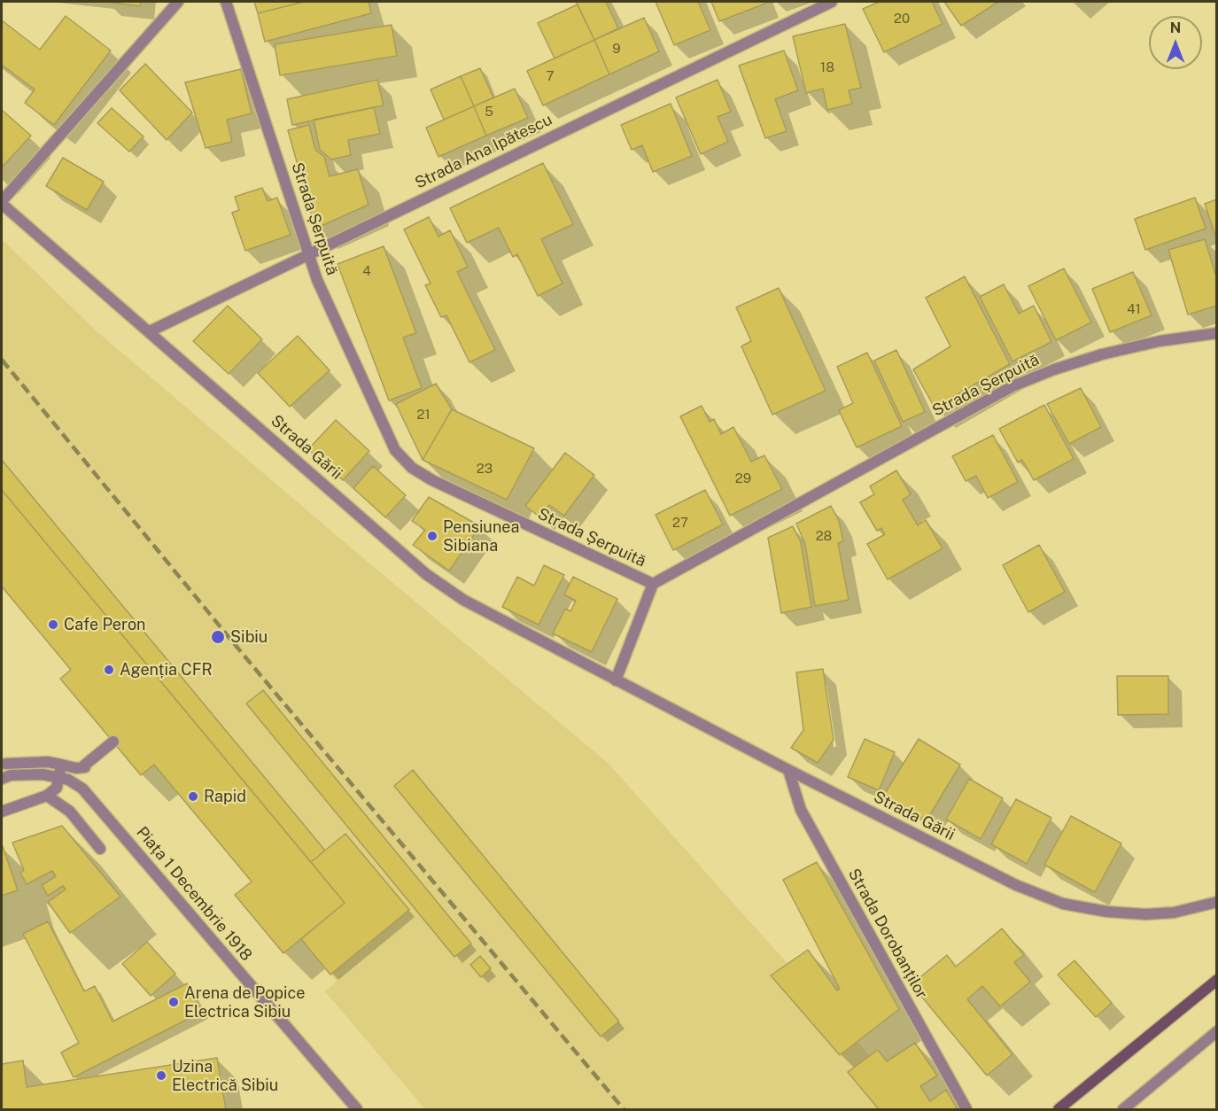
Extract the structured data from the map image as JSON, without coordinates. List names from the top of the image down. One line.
{"streets":{"street":["Strada Ana Ipătescu","Strada Șerpuită","Strada Gării","Piața 1 Decembrie 1918","Strada Dorobanților"]},"crossings":[["Strada Ana Ipătescu","Strada Șerpuită"],["Strada Ana Ipătescu","Strada Gării"],["Strada Gării","Strada Dorobanților"]],"places":["Pensiunea Sibiana","Cafe Peron","Sibiu","Agenția CFR","Rapid","Arena de Popice Electrica Sibiu","Uzina Electrică Sibiu"],"house_numbers":["20","9","18","7","5","4","41","21","23","29","27","28"],"north":"top"}
